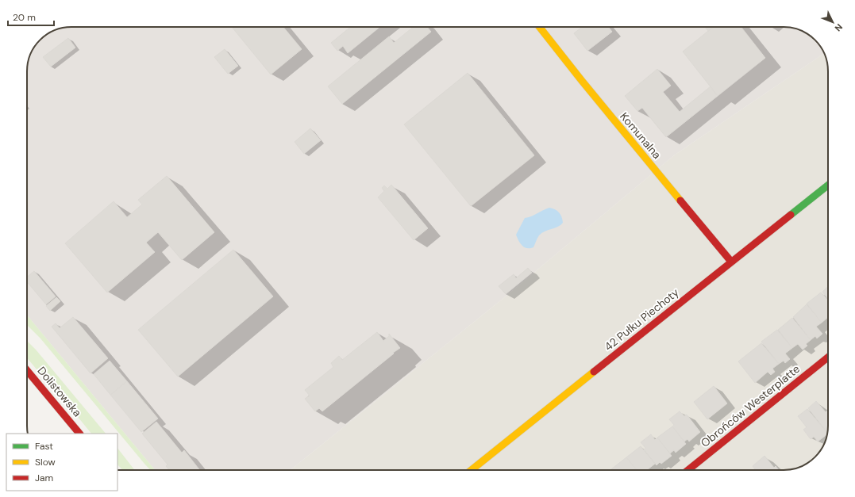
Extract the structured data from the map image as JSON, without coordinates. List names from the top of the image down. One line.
{"streets":{"street":["Komunalna","42 Pułku Piechoty","Dolistowska","Obrońców Westerplatte"]},"crossings":[["Komunalna","42 Pułku Piechoty"]],"legend":["Fast","Slow","Jam"],"scale_bar":"20 m","north":"bottom right"}
